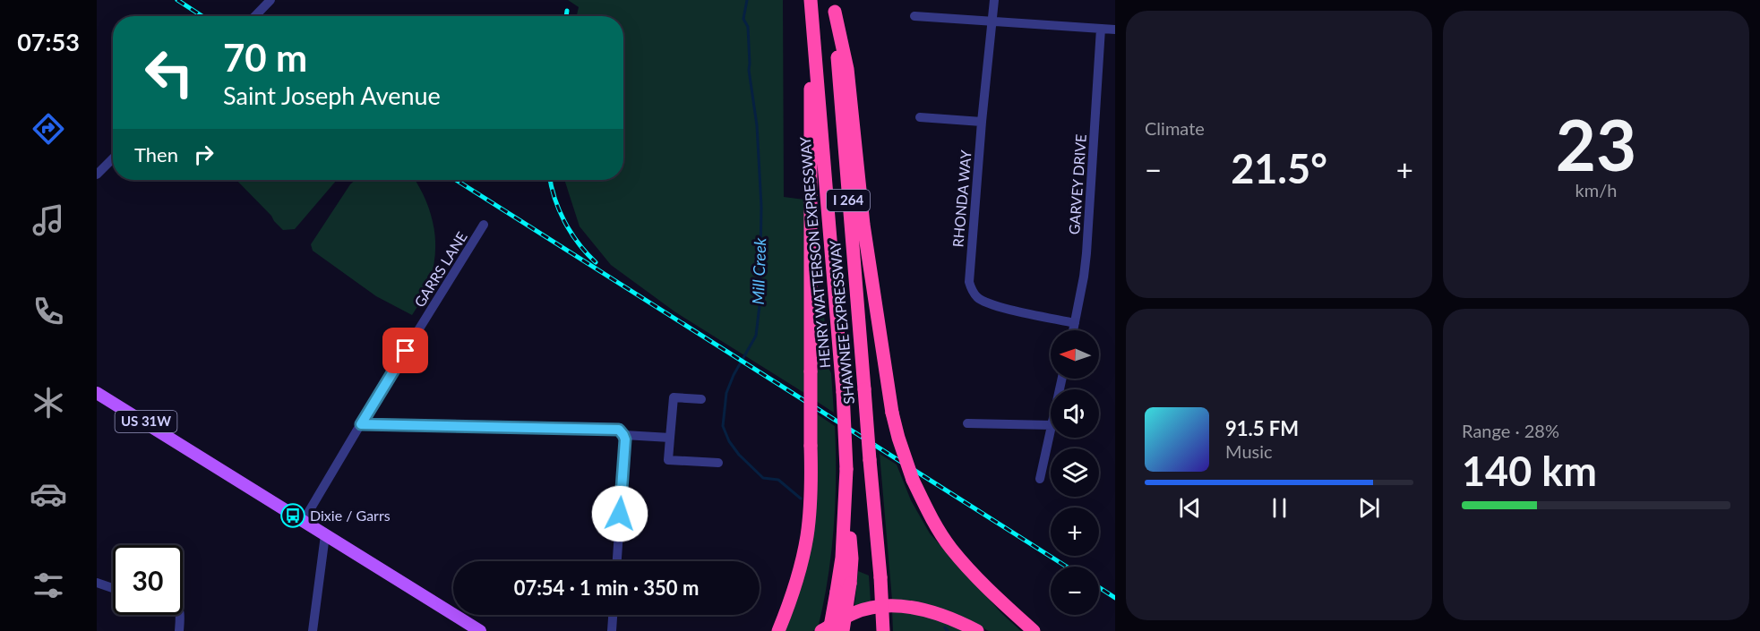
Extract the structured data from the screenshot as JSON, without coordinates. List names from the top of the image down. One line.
{"streets":{"highway":["I 264","HENRY WATTERSON EXPRESSWAY","SHAWNEE EXPRESSWAY"],"main road":["US 31W"],"street":["GARVEY DRIVE","RHONDA WAY","GARRS LANE"]},"crossings":[["GARVEY DRIVE","RHONDA WAY"],["I 264","HENRY WATTERSON EXPRESSWAY"],["GARRS LANE","US 31W"]],"water":["Mill Creek"],"places":{"bus stop":["Dixie / Garrs"]},"north":"left","page":{"tabs":"07:53","tile":["Climate",["23","km/h"],["Range · 28%","140 km"]],"turn":["70 m","Saint Joseph Avenue"],"then":"Then","heat":["−","21.5°","+"],"map_buttons":["+","−"],"song":["91.5 FM","Music"],"limit":"30","trip":"07:54 · 1 min · 350 m"}}
